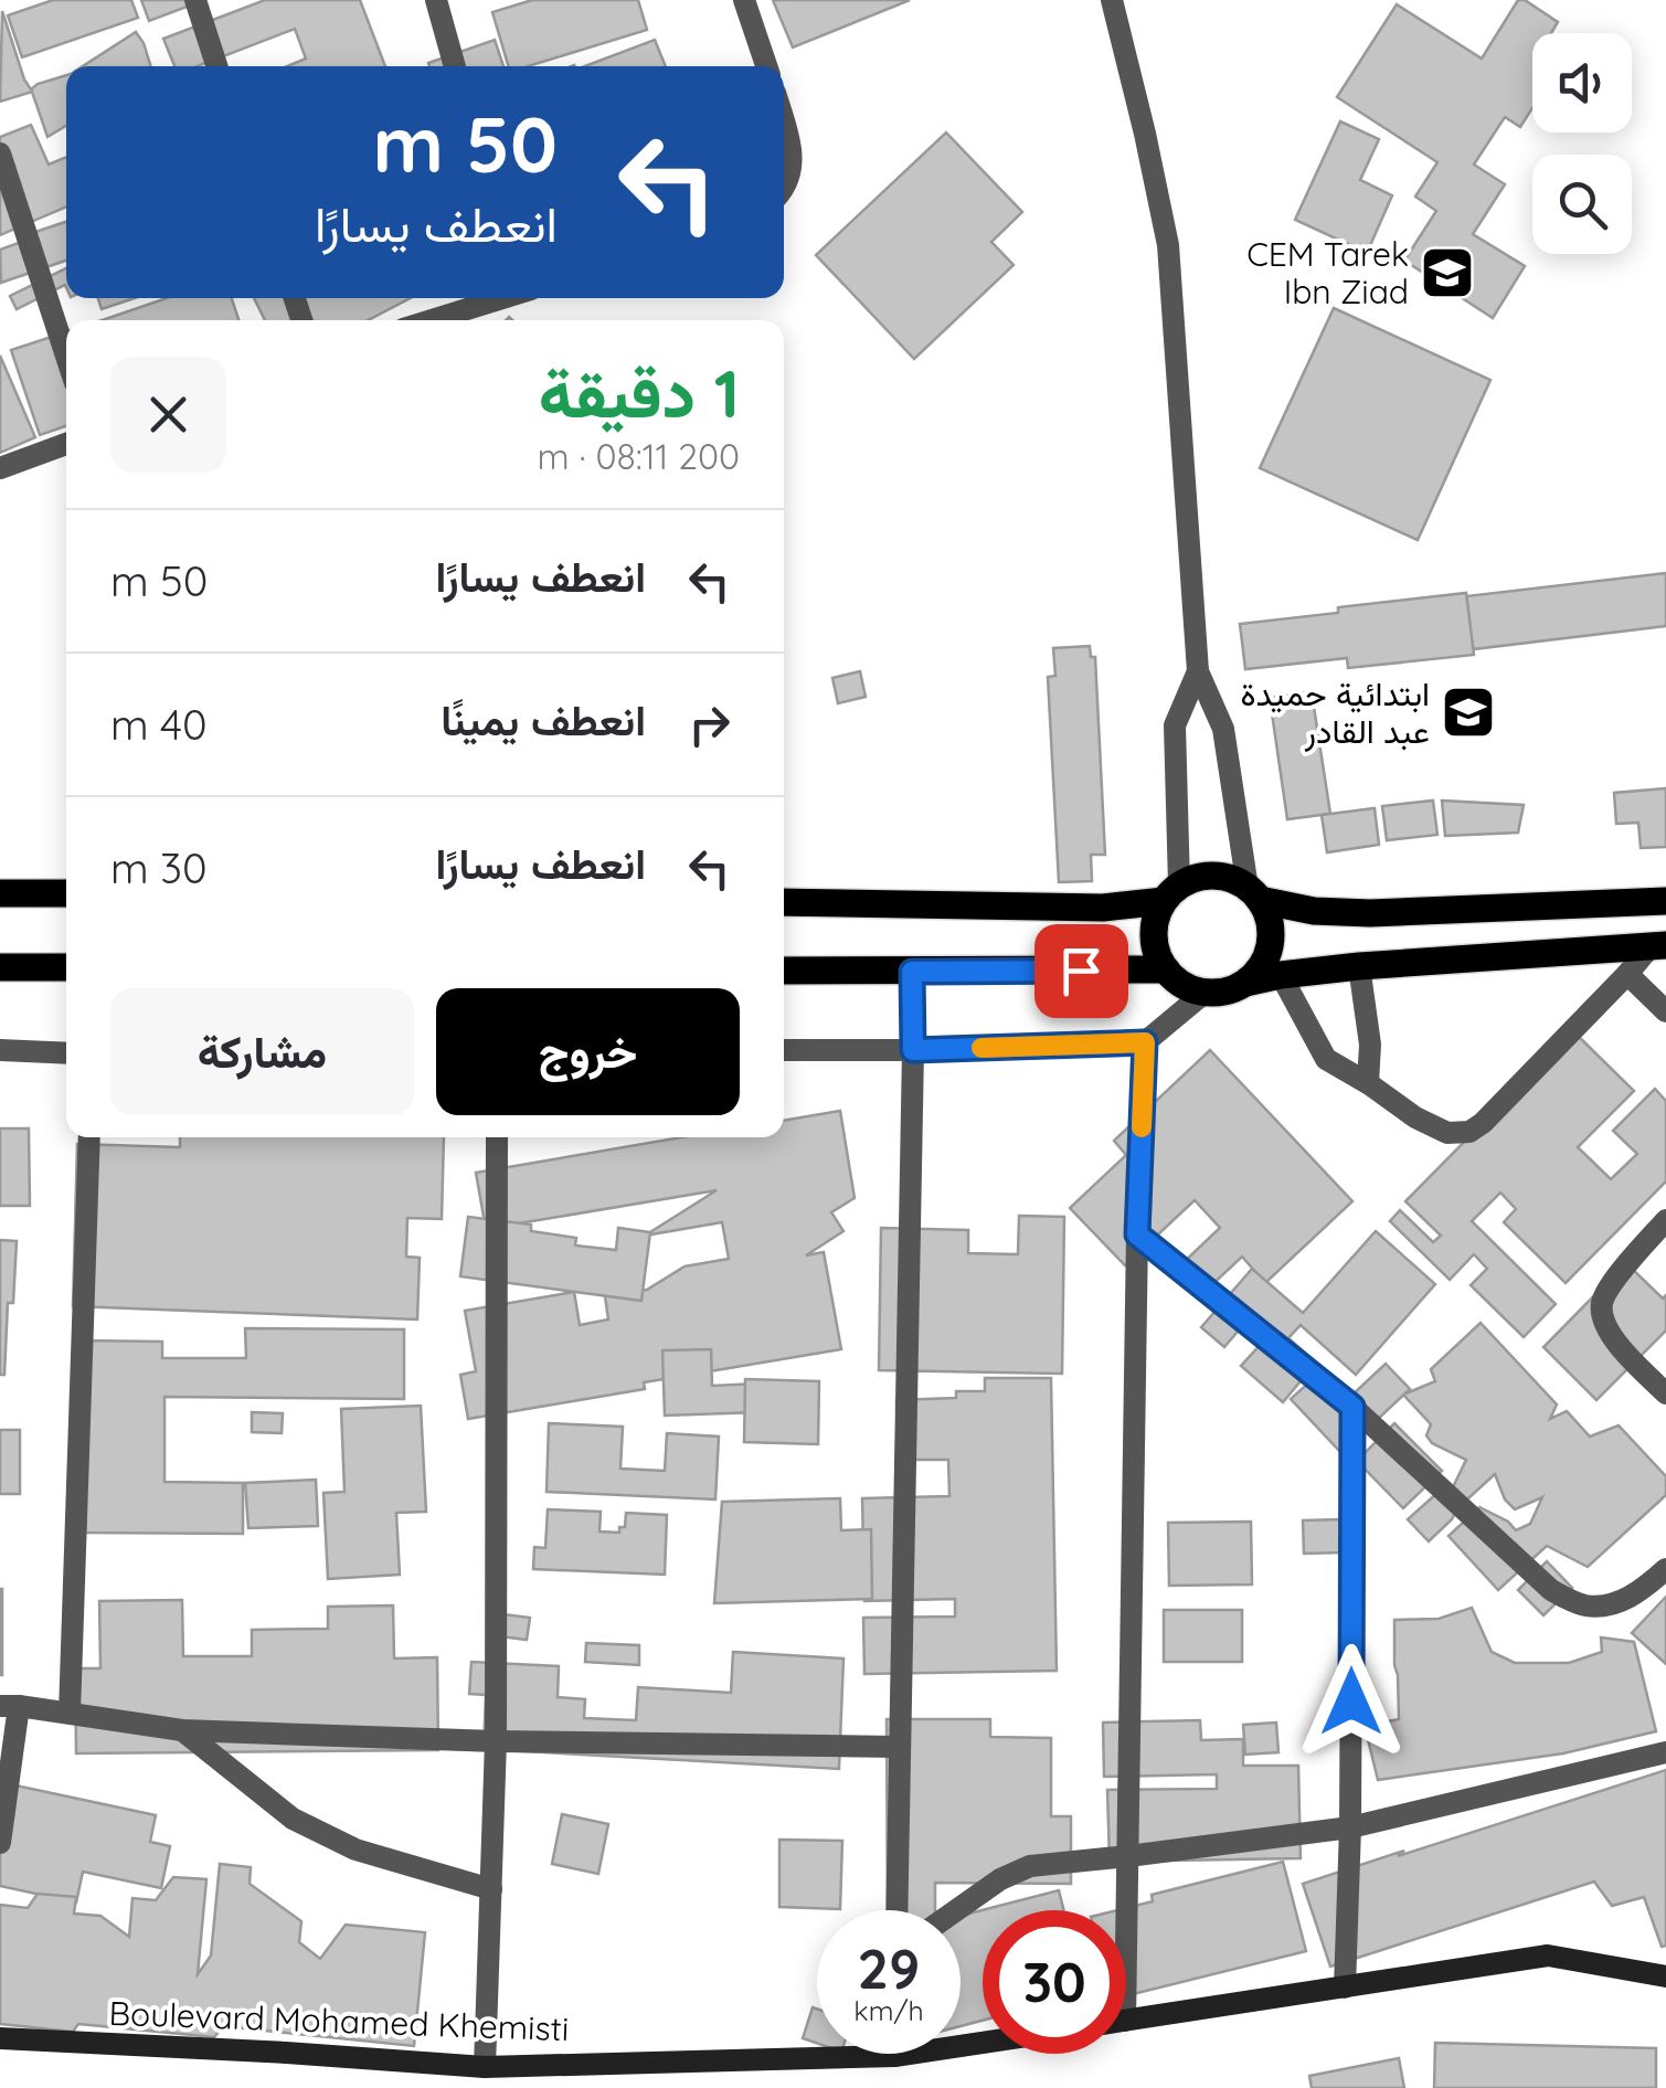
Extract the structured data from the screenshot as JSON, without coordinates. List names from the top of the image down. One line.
{"streets":{"main road":["Boulevard Mohamed Khemisti"]},"places":{"school or university":["CEM Tarek Ibn Ziad","ابتدائية حميدة عبد القادر"]},"page":{"turn":["50 m","انعطف يسارًا"],"heading":["1 دقيقة","200 m · 08:11"],"list":[{"name":"انعطف يسارًا","value":"50 m"},{"name":"انعطف يمينًا","value":"40 m"},{"name":"انعطف يسارًا","value":"30 m"}],"buttons":["خروج","مشاركة"],"speed":"29 km/h","limit":"30"}}
